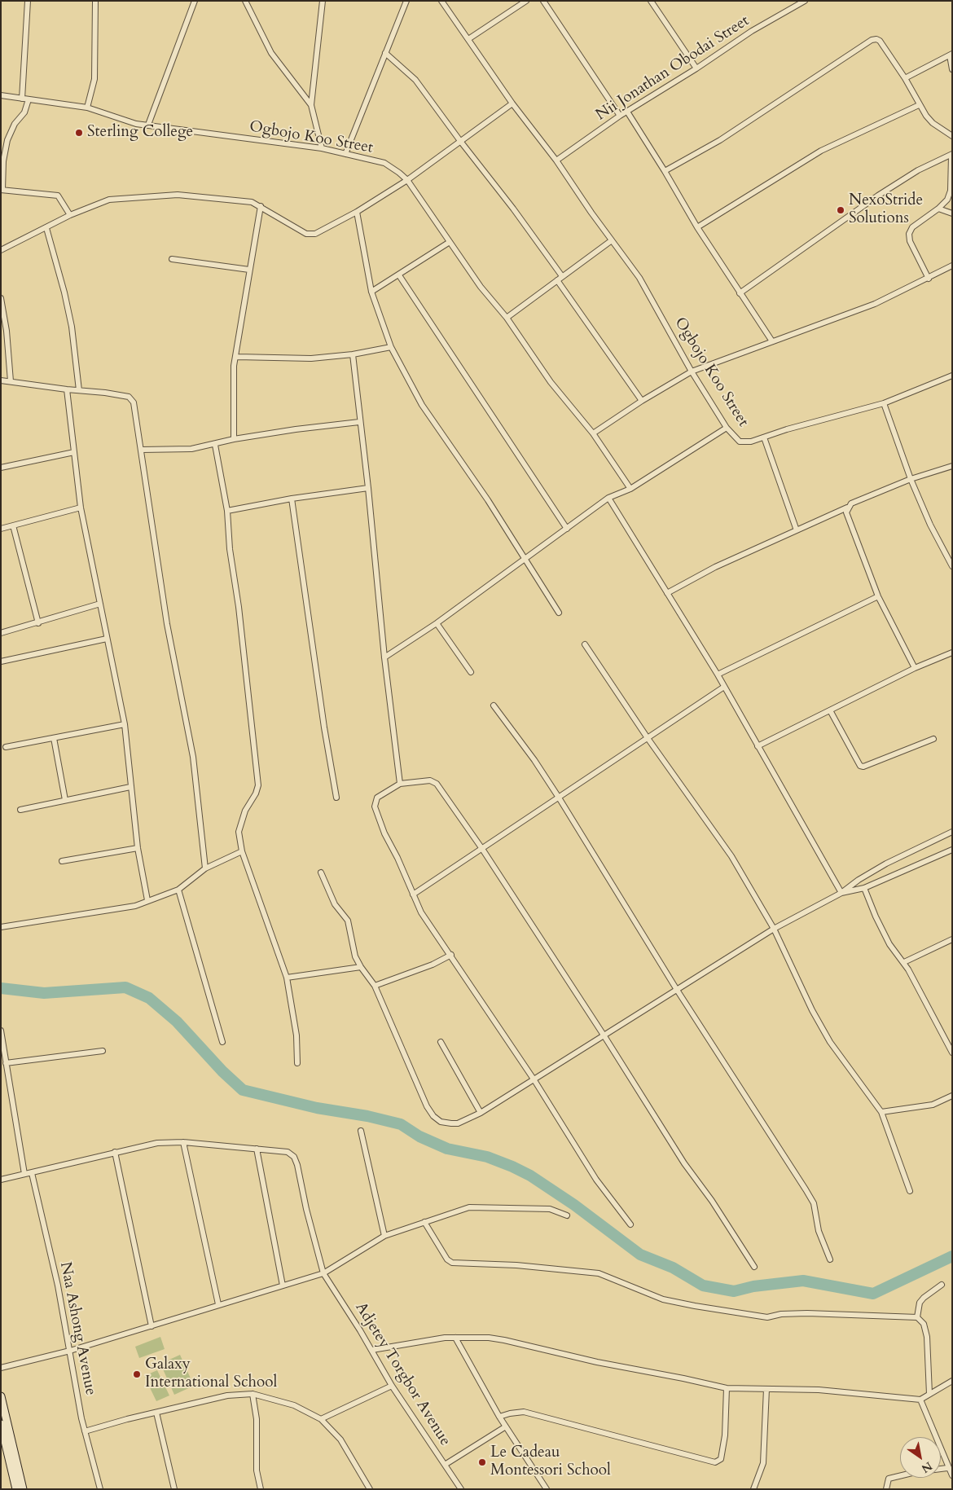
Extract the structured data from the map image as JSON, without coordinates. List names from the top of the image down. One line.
{"streets":{"street":["Nii Jonathan Obodai Street","Ogbojo Koo Street","Naa Ashong Avenue","Adjetey Torgbor Avenue"]},"crossings":[["Nii Jonathan Obodai Street","Ogbojo Koo Street"]],"places":["Sterling College","NexoStride Solutions","Galaxy International School","Le Cadeau Montessori School"],"north":"bottom right"}
